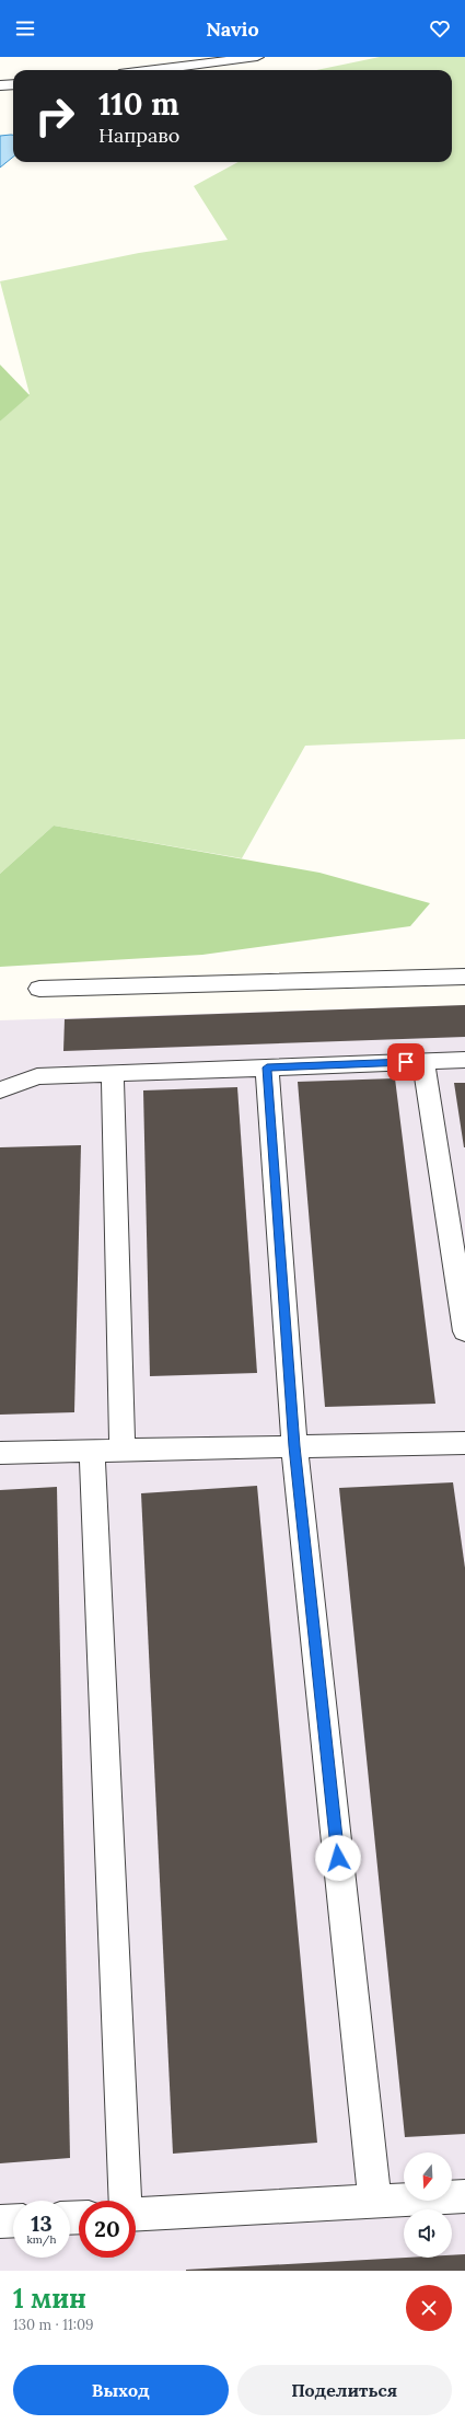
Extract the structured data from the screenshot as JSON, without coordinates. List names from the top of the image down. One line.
{"north":"bottom","page":{"header":"Navio","turn":["110 m","Направо"],"speed":"13 km/h","limit":"20","heading":["1 мин","130 m · 11:09"],"buttons":["Выход","Поделиться"]}}
